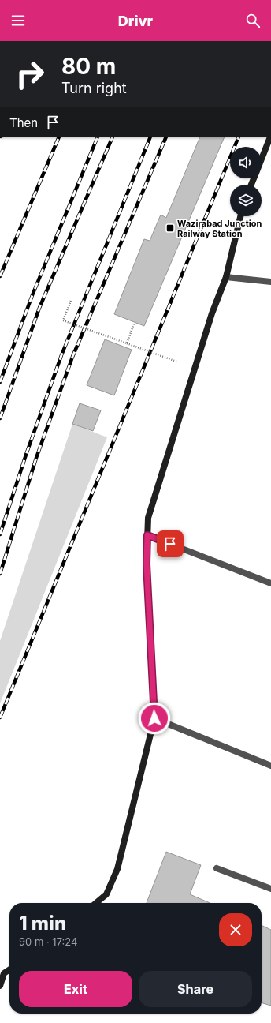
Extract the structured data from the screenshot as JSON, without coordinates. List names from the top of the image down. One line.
{"places":{"transit":["Wazirabad Junction Railway Station"]},"page":{"header":"Drivr","turn":["80 m","Turn right"],"then":"Then","heading":["1 min","90 m · 17:24"],"buttons":["Exit","Share"]}}
